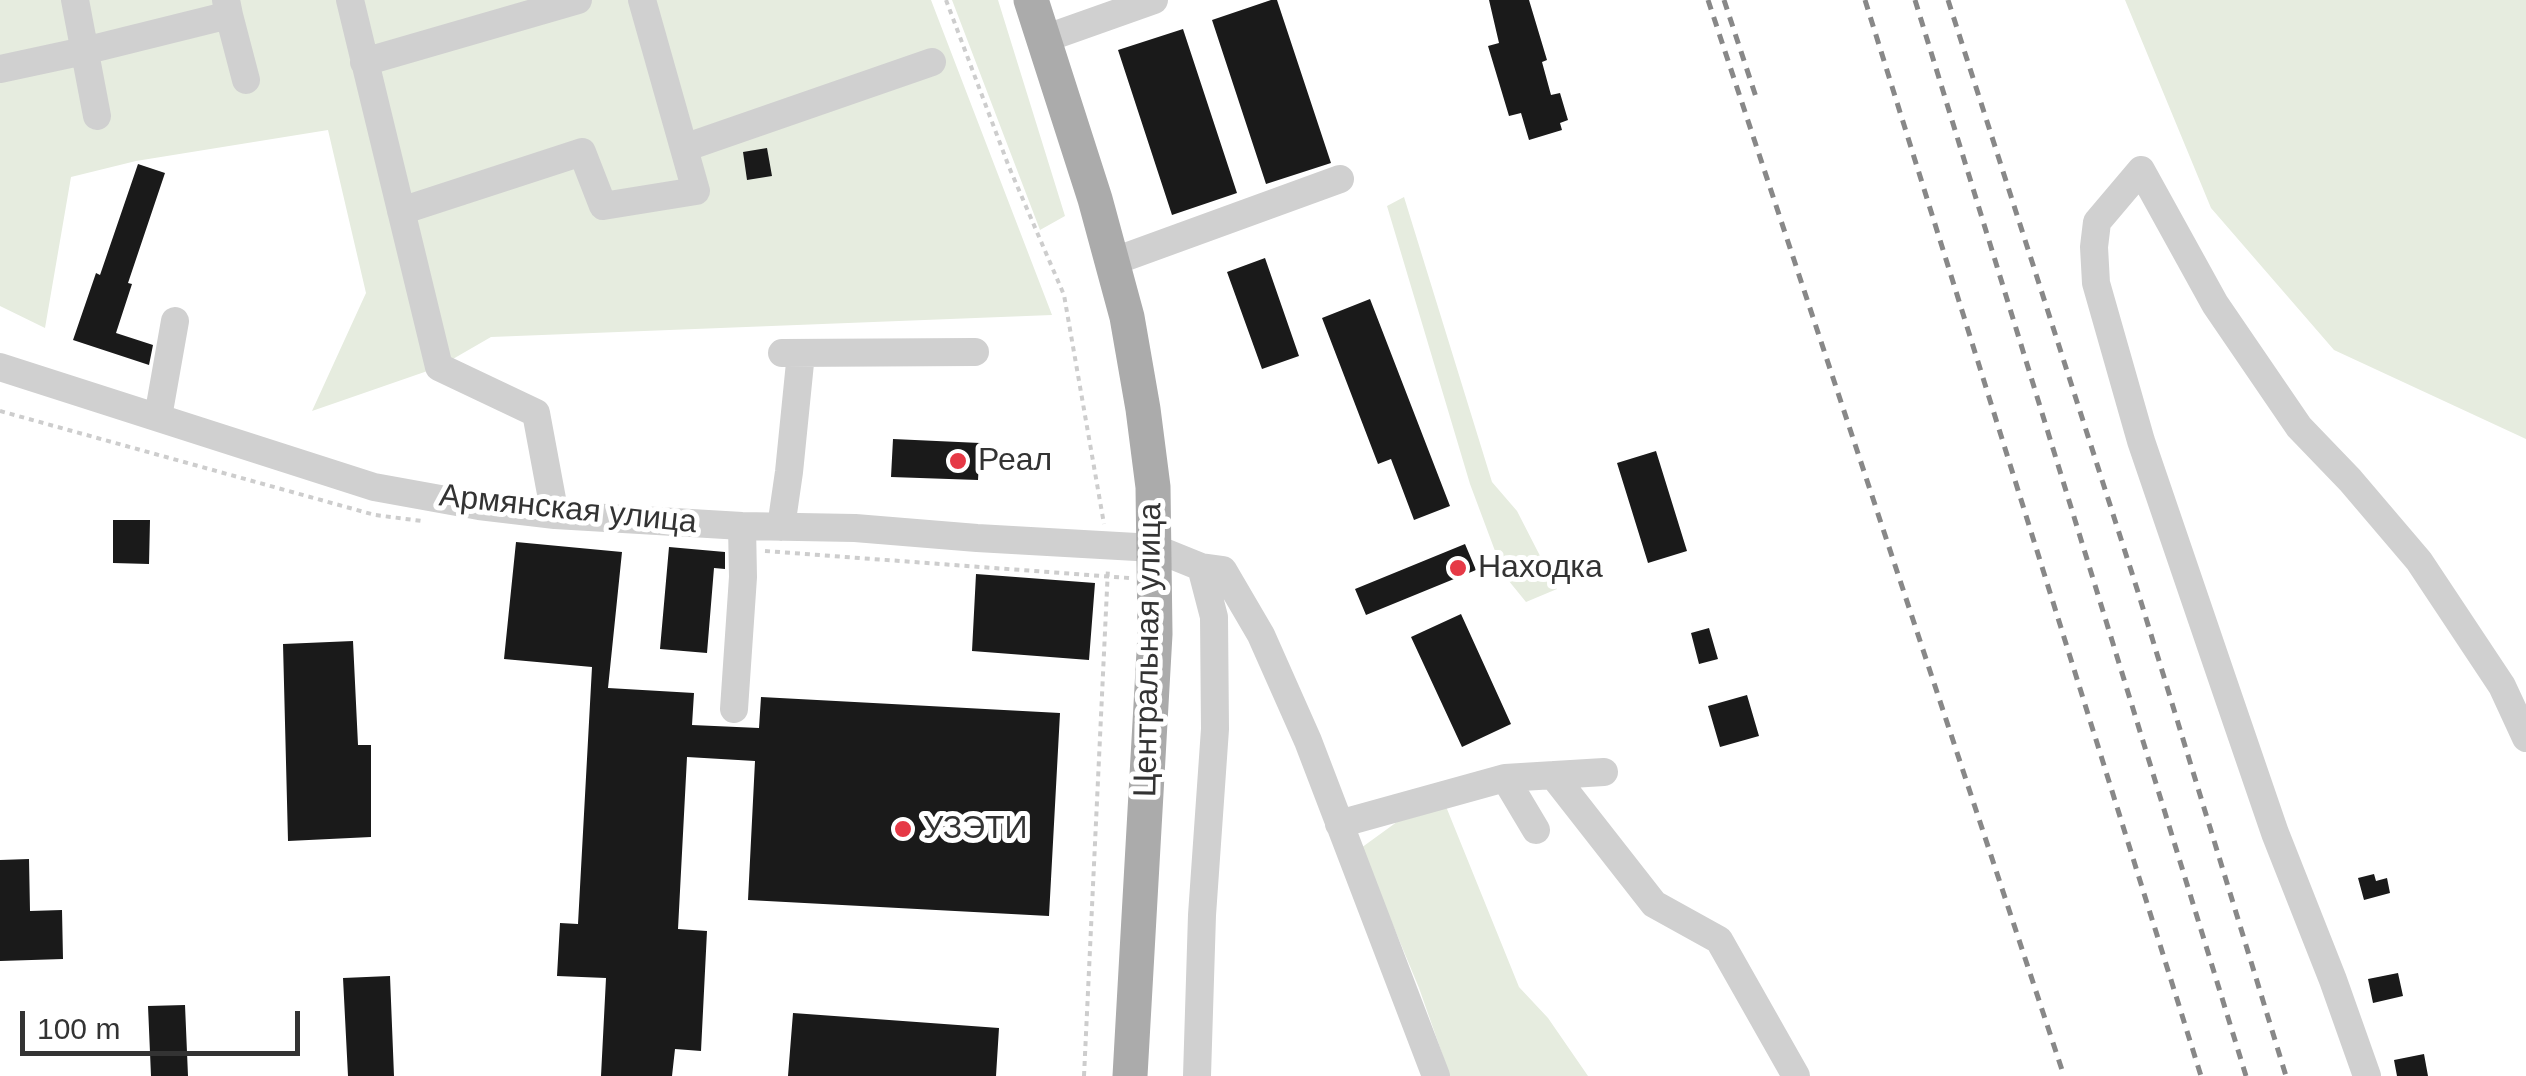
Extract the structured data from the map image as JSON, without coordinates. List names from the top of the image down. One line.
{"streets":{"main road":["Центральная улица"],"street":["Армянская улица"]},"crossings":[["Армянская улица","Центральная улица"]],"places":["Реал","Находка","УЗЭТИ"],"scale_bar":"100 m"}
